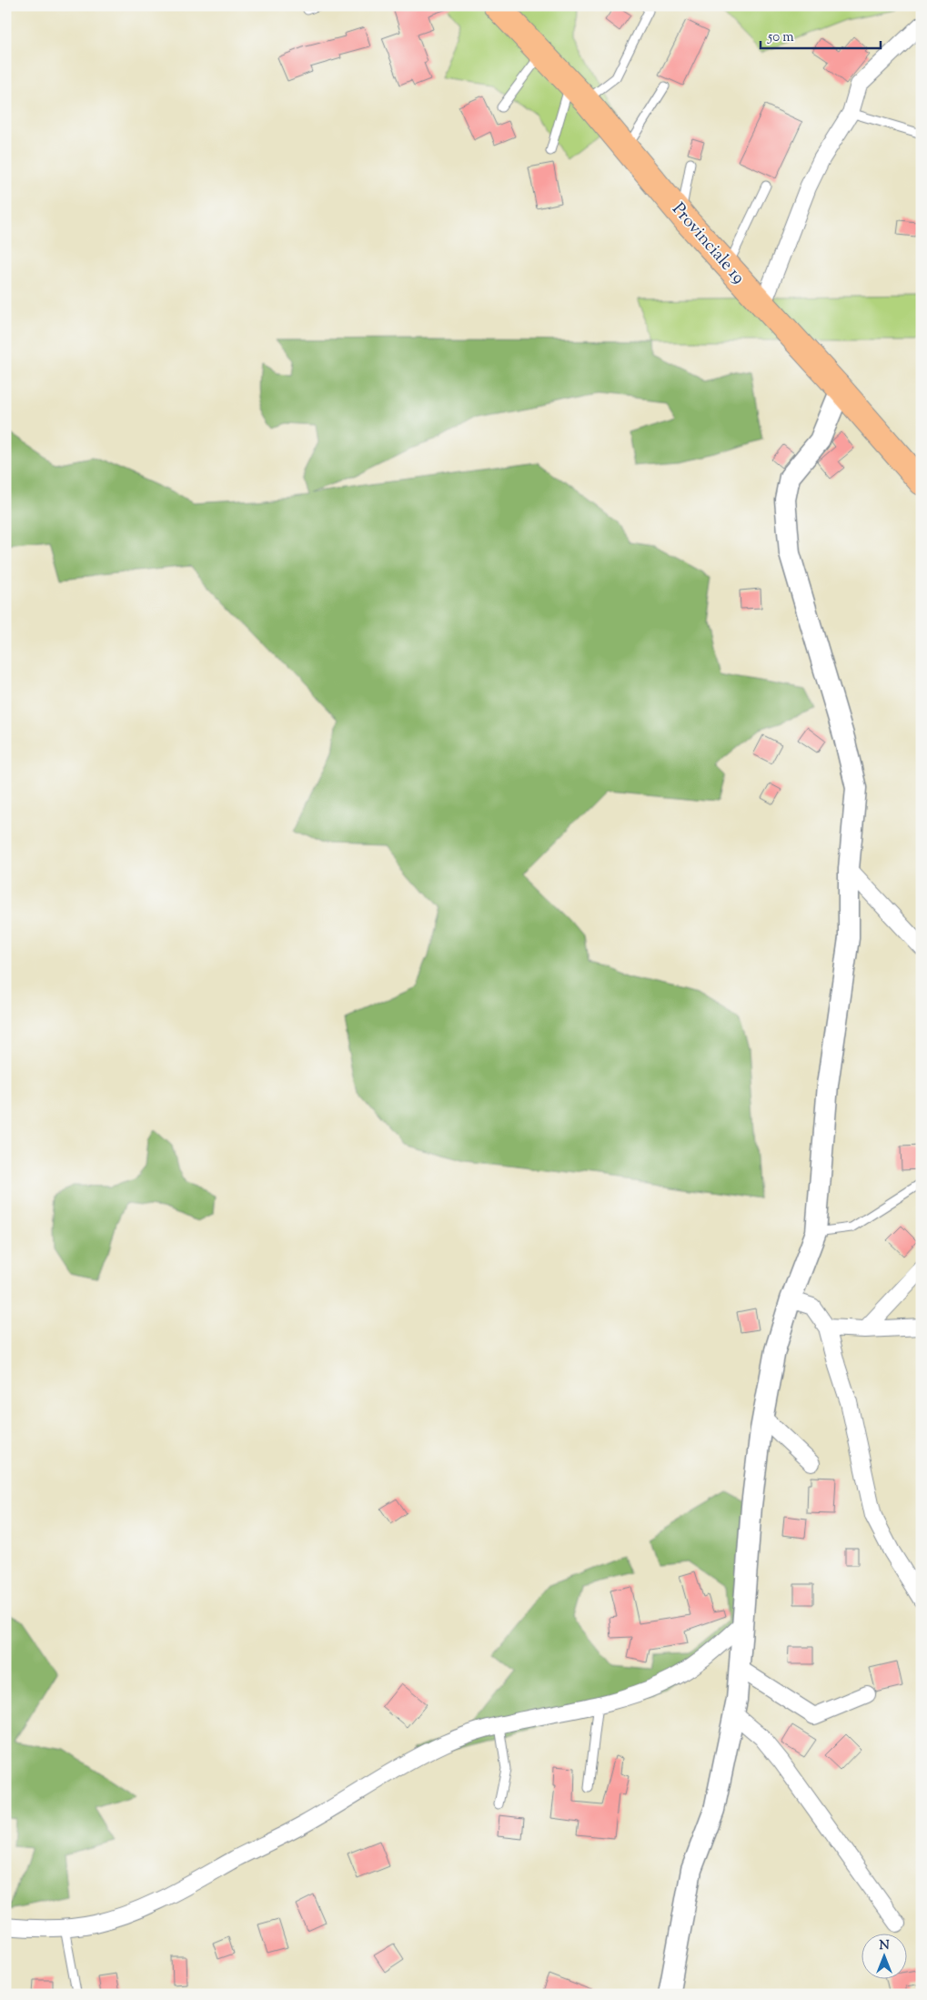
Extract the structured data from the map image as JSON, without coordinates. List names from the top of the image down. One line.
{"streets":{"main road":["Provinciale 19"]},"scale_bar":"50 m","north":"top"}
